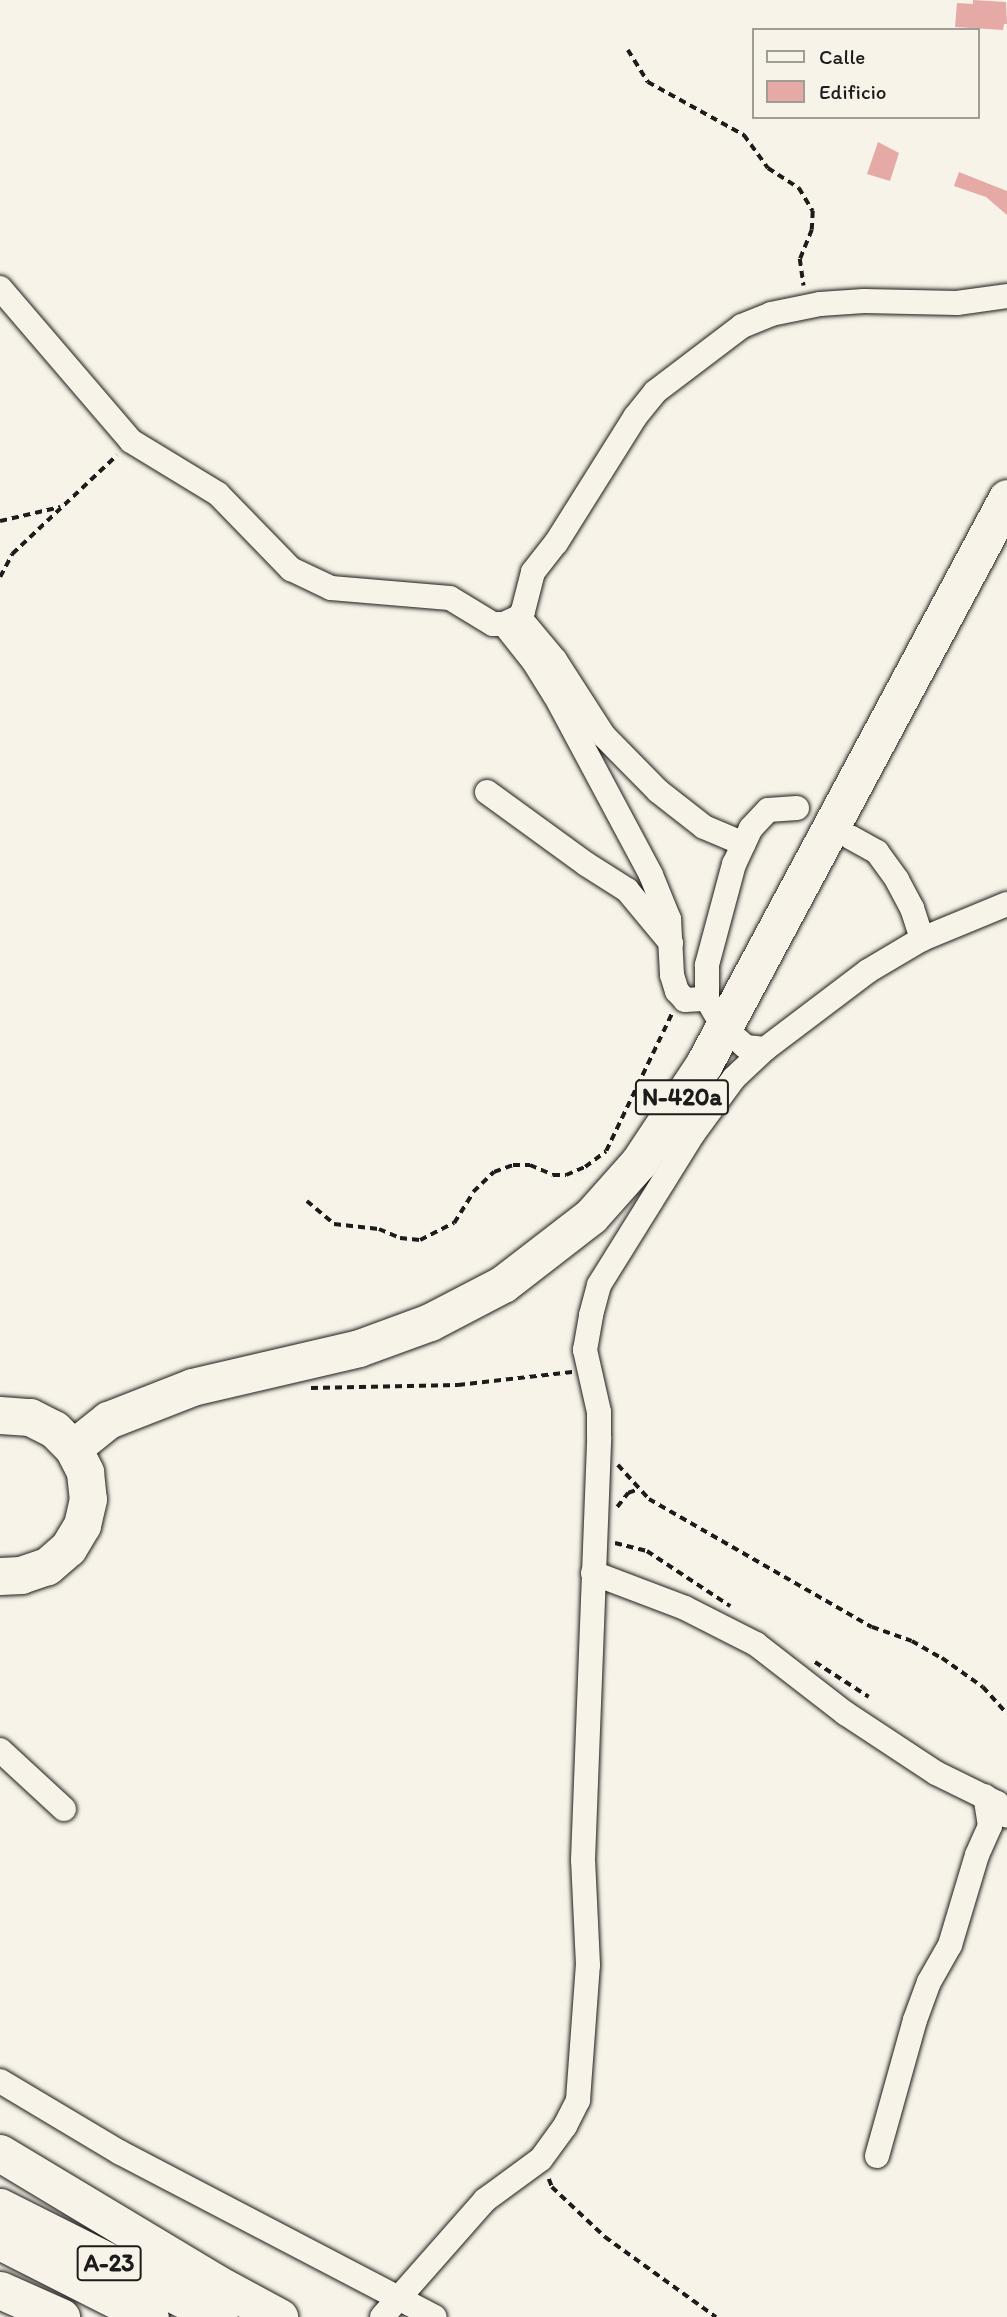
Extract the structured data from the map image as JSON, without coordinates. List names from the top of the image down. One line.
{"streets":{"highway":["N-420a","A-23"]},"legend":["Calle","Edificio"]}
